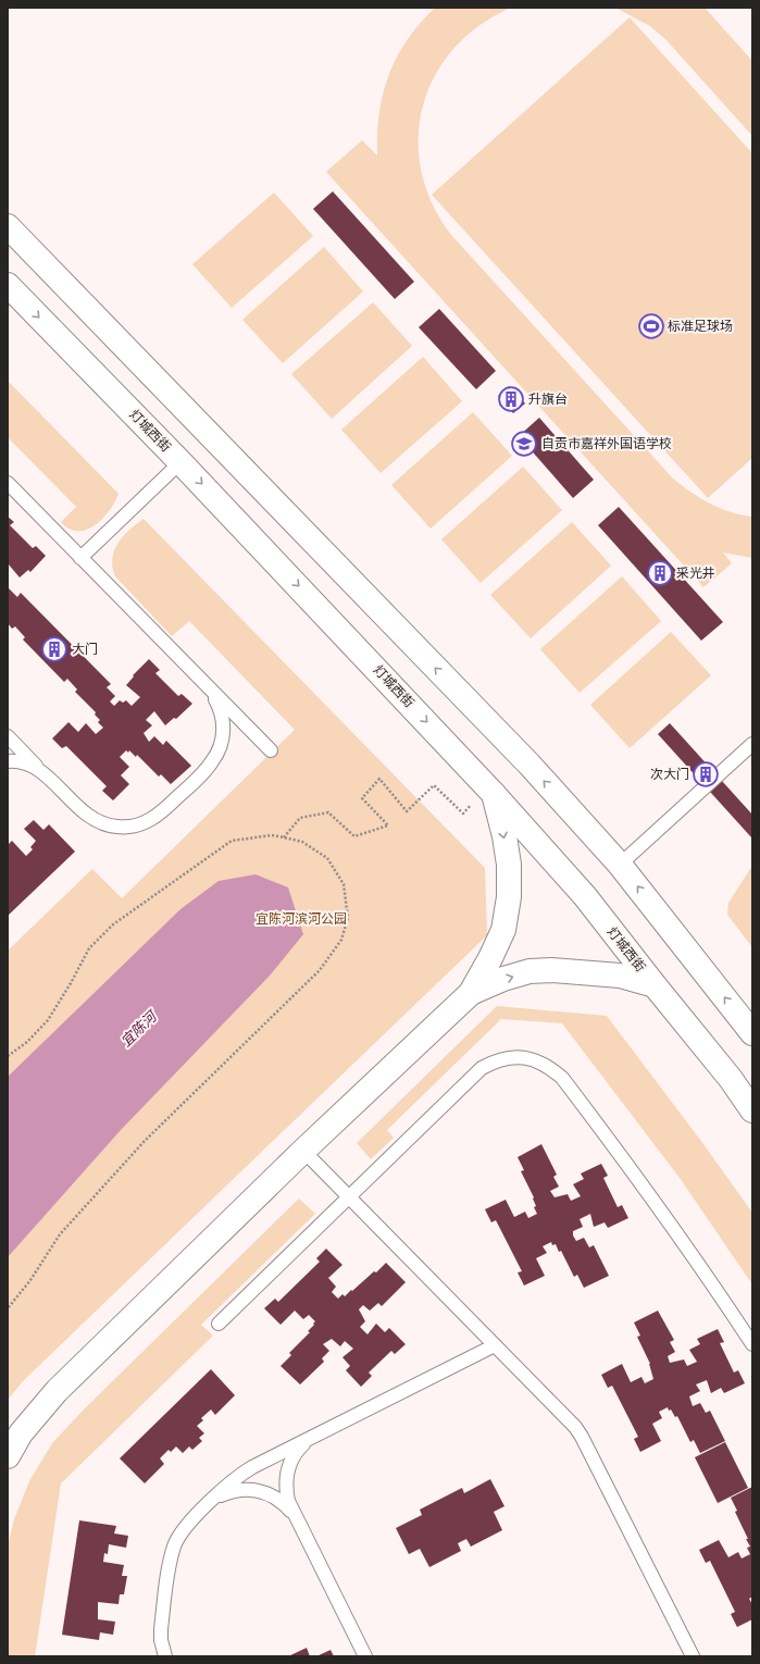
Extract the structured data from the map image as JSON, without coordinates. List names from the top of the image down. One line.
{"streets":{"street":["灯城西街"]},"water":["宜陈河"],"parks":["宜陈河滨河公园"],"places":{"sports":["标准足球场"],"building":["升旗台","采光井","大门","次大门"],"school or university":["自贡市嘉祥外国语学校"]}}
